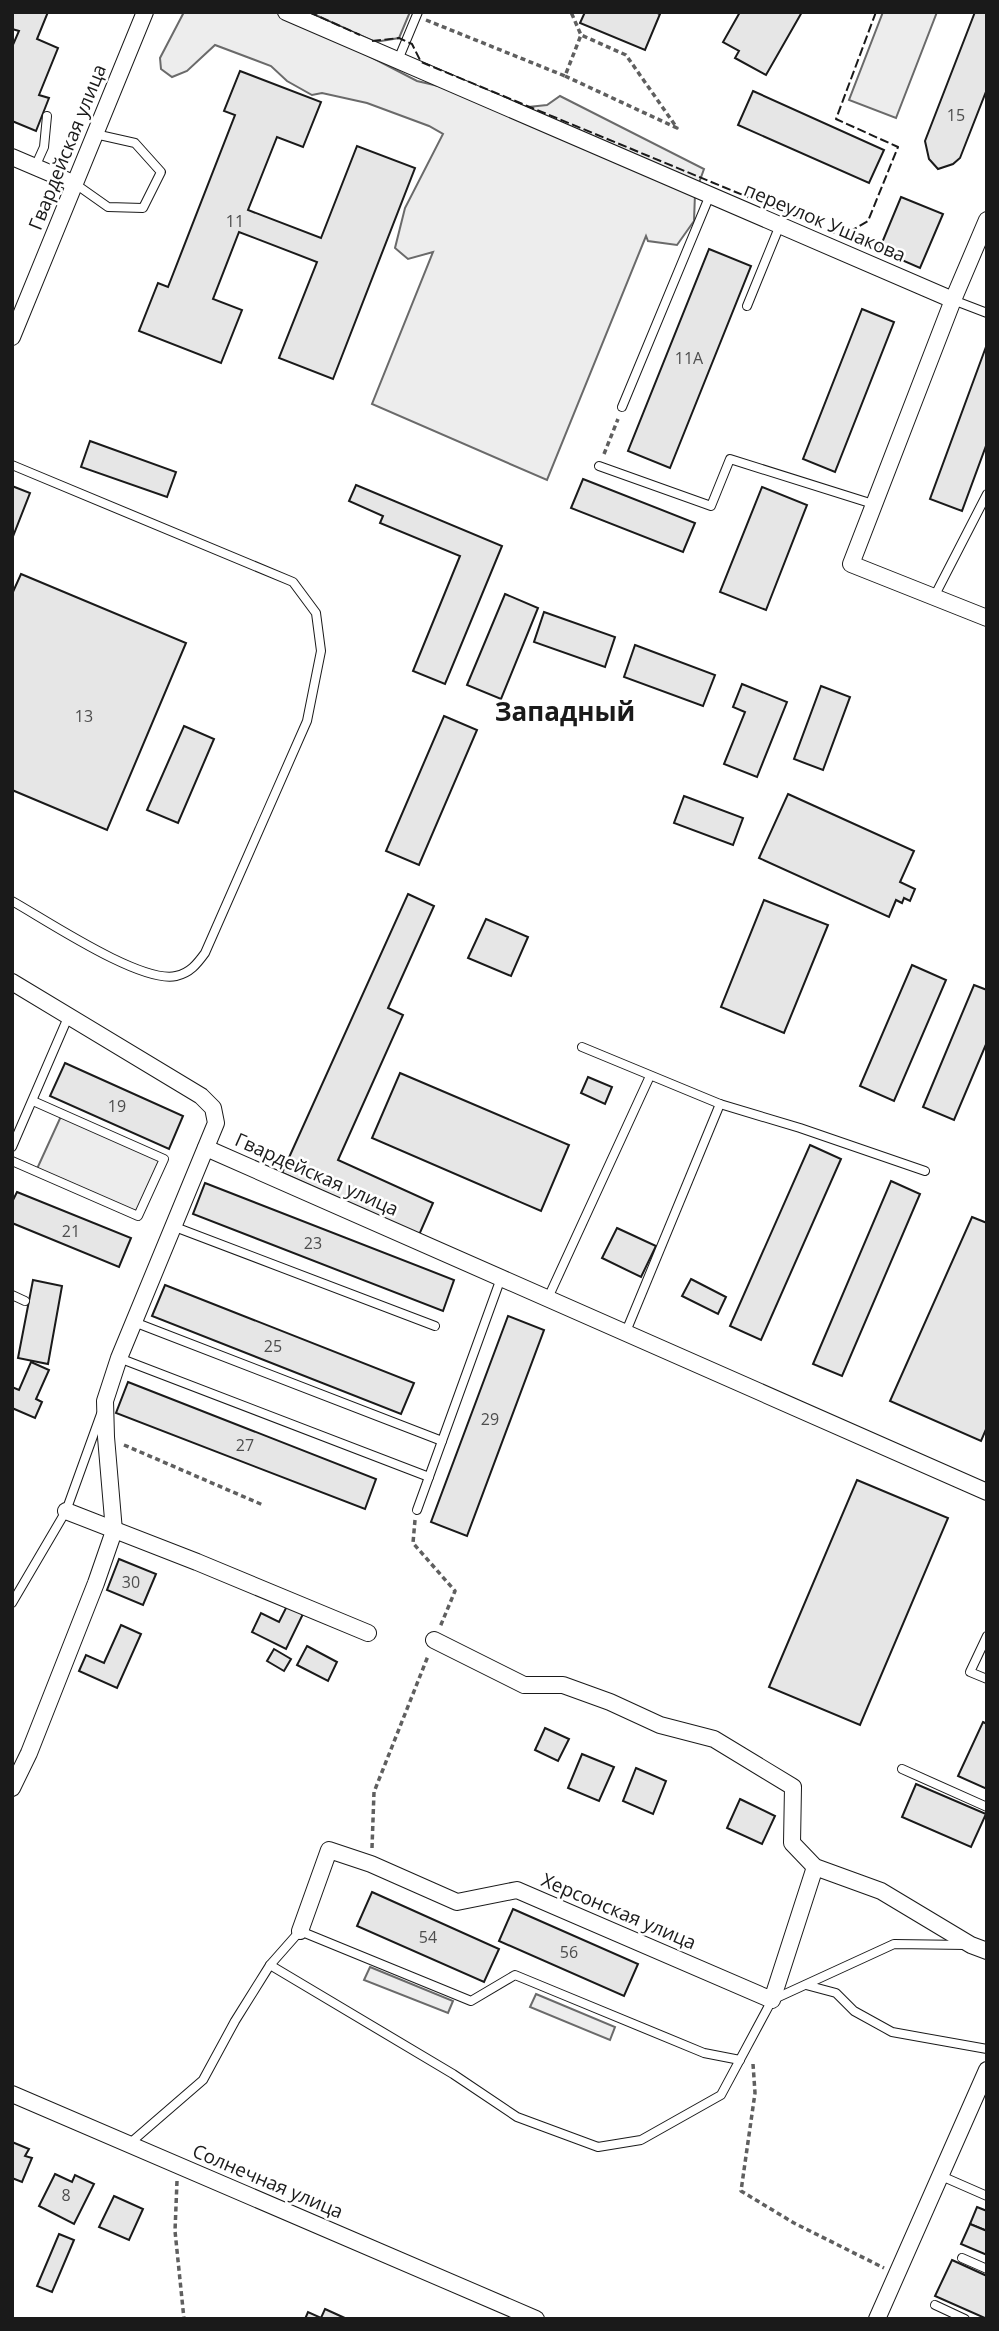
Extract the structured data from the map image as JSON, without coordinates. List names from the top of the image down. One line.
{"streets":{"street":["Гвардейская улица","переулок Ушакова","Херсонская улица","Солнечная улица"]},"districts":["Западный"],"house_numbers":["15","11","11А","13","19","21","23","25","29","27","30","54","56","8"]}
